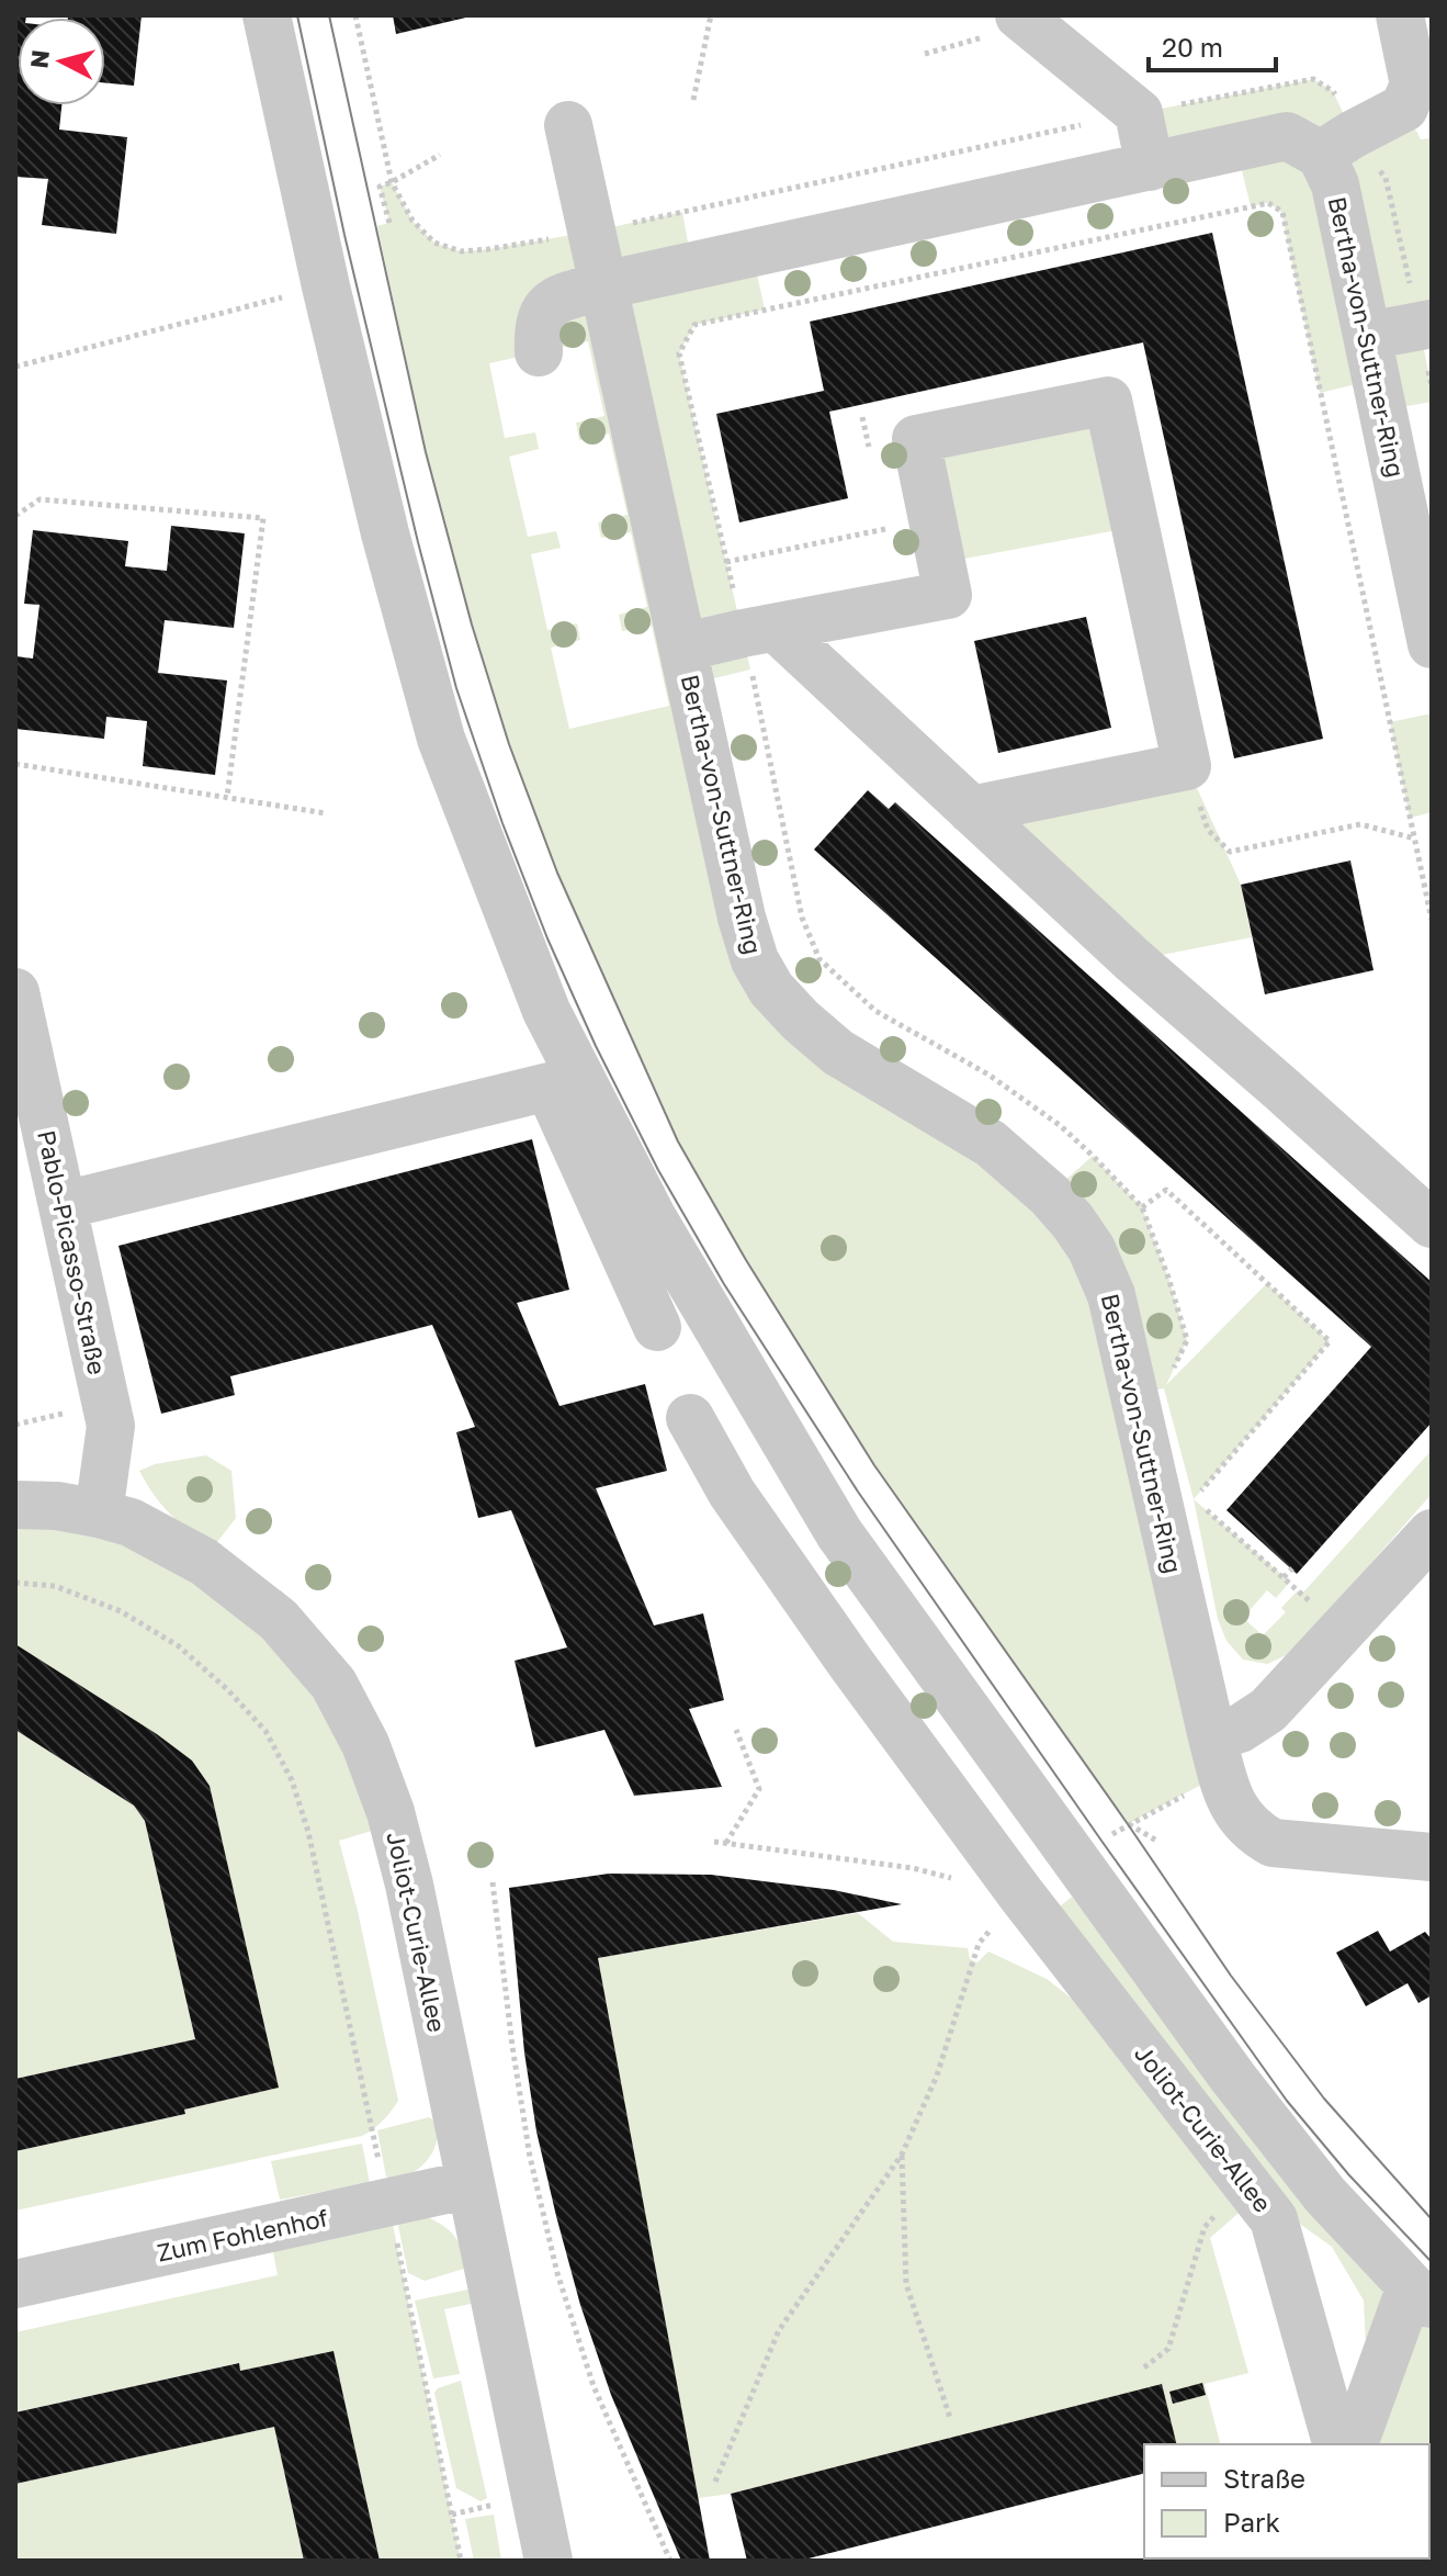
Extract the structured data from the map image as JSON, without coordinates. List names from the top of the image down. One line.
{"streets":{"street":["Bertha-von-Suttner-Ring","Pablo-Picasso-Straße","Joliot-Curie-Allee","Zum Fohlenhof"]},"crossings":[["Pablo-Picasso-Straße","Joliot-Curie-Allee"],["Joliot-Curie-Allee","Zum Fohlenhof"]],"legend":["Straße","Park"],"scale_bar":"20 m","north":"left"}
